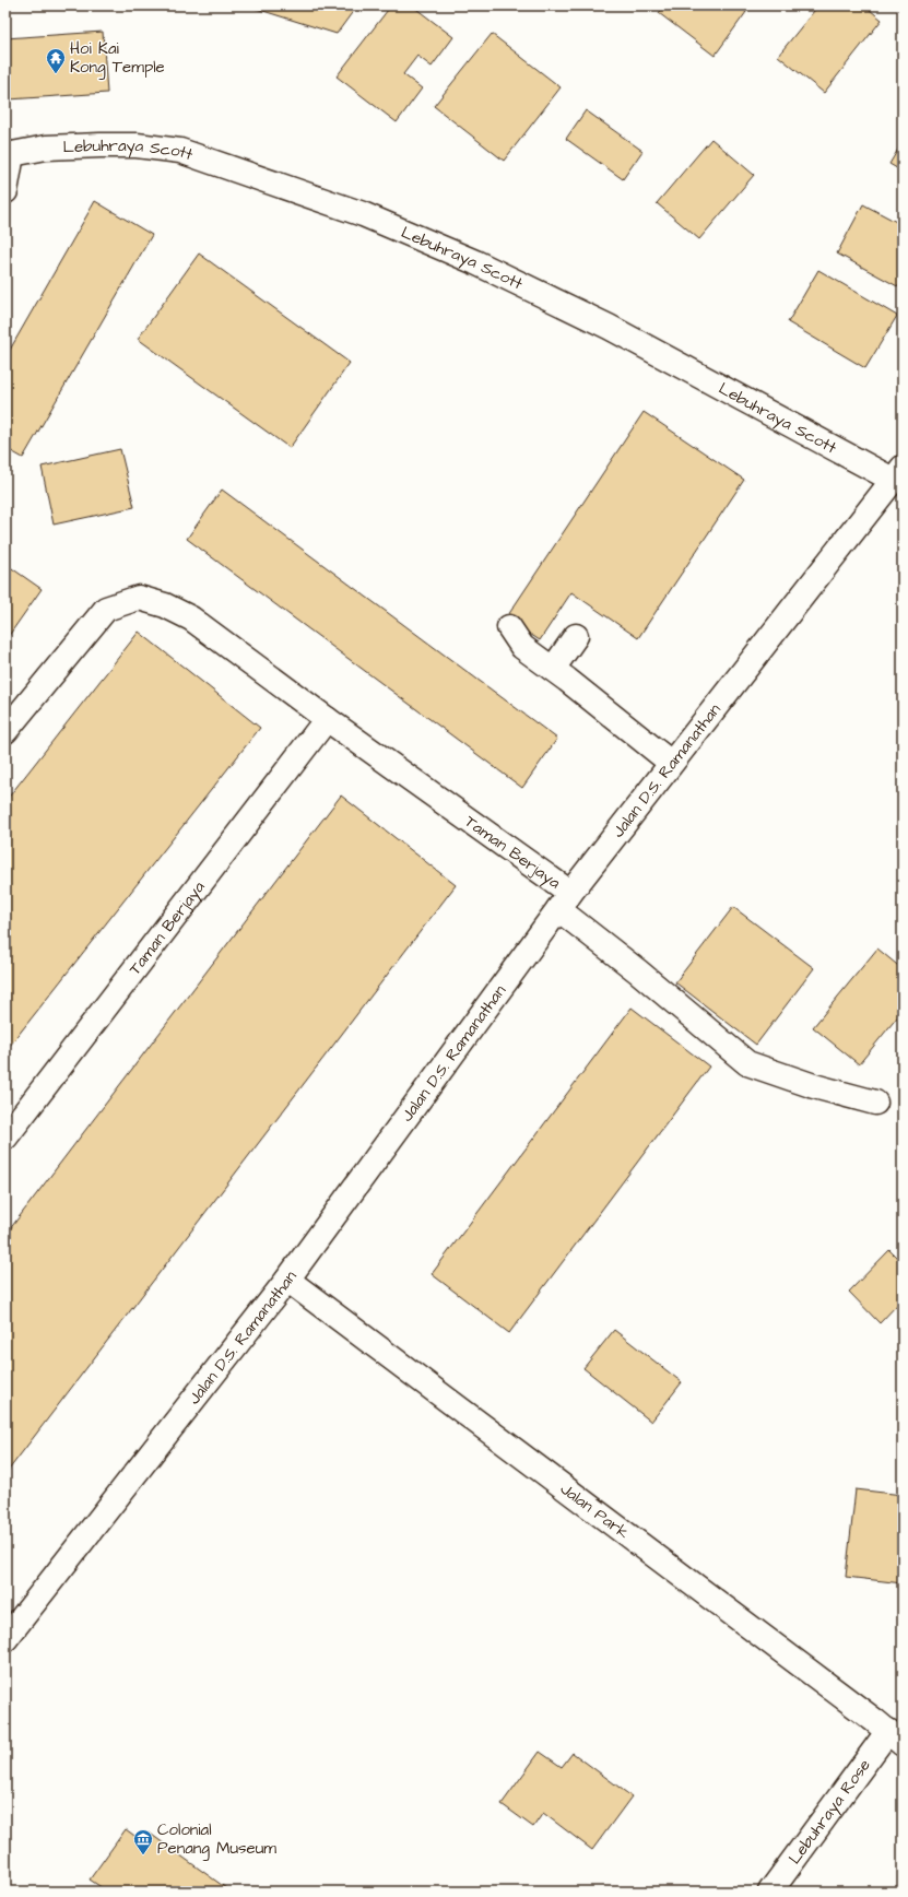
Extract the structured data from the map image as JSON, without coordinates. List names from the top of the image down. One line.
{"streets":{"street":["Lebuhraya Scott","Jalan D.S. Ramanathan","Taman Berjaya","Jalan Park","Lebuhraya Rose"]},"crossings":[["Lebuhraya Scott","Jalan D.S. Ramanathan"],["Jalan D.S. Ramanathan","Taman Berjaya"],["Jalan D.S. Ramanathan","Jalan Park"],["Jalan Park","Lebuhraya Rose"]],"places":{"temple":["Hoi Kai Kong Temple"],"museum":["Colonial Penang Museum"]}}
